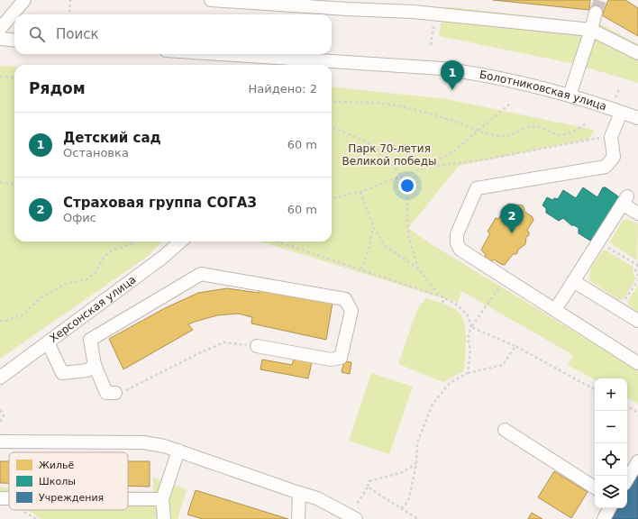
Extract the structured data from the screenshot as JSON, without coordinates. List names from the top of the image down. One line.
{"streets":{"street":["Болотниковская улица","Херсонская улица"]},"parks":["Парк 70-летия Великой победы"],"legend":["Жильё","Школы","Учреждения"],"page":{"search":"Поиск","pins":["1","2"],"heading":["Рядом","Найдено: 2"],"list":[{"mark":"1","name":"Детский сад","note":"Остановка","value":"60 m"},{"mark":"2","name":"Страховая группа СОГАЗ","note":"Офис","value":"60 m"}],"map_buttons":["+","−"]}}
